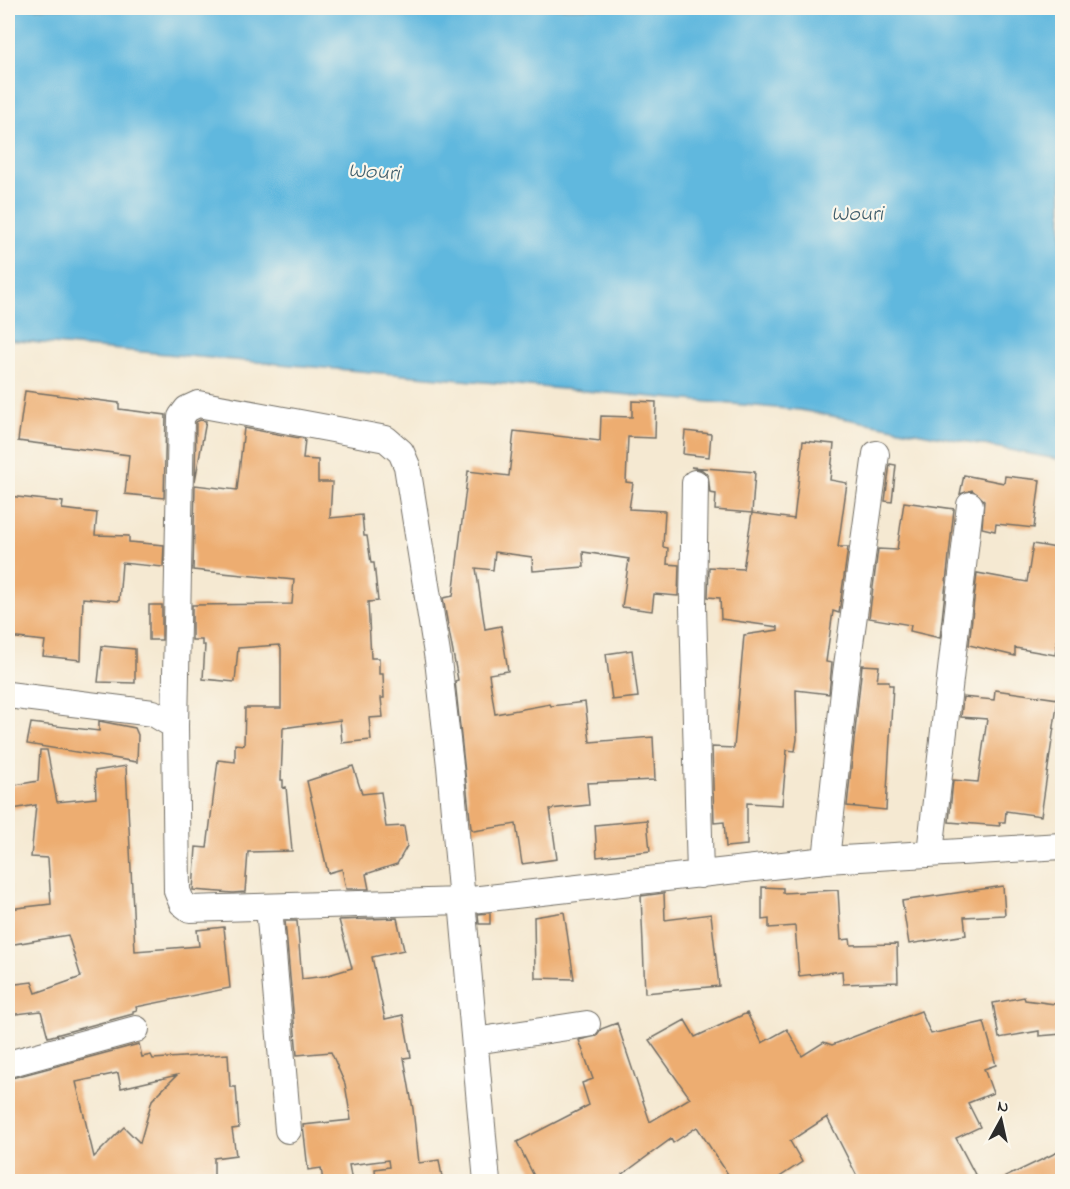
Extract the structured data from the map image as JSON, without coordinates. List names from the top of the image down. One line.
{"water":["Wouri"],"north":"top"}
